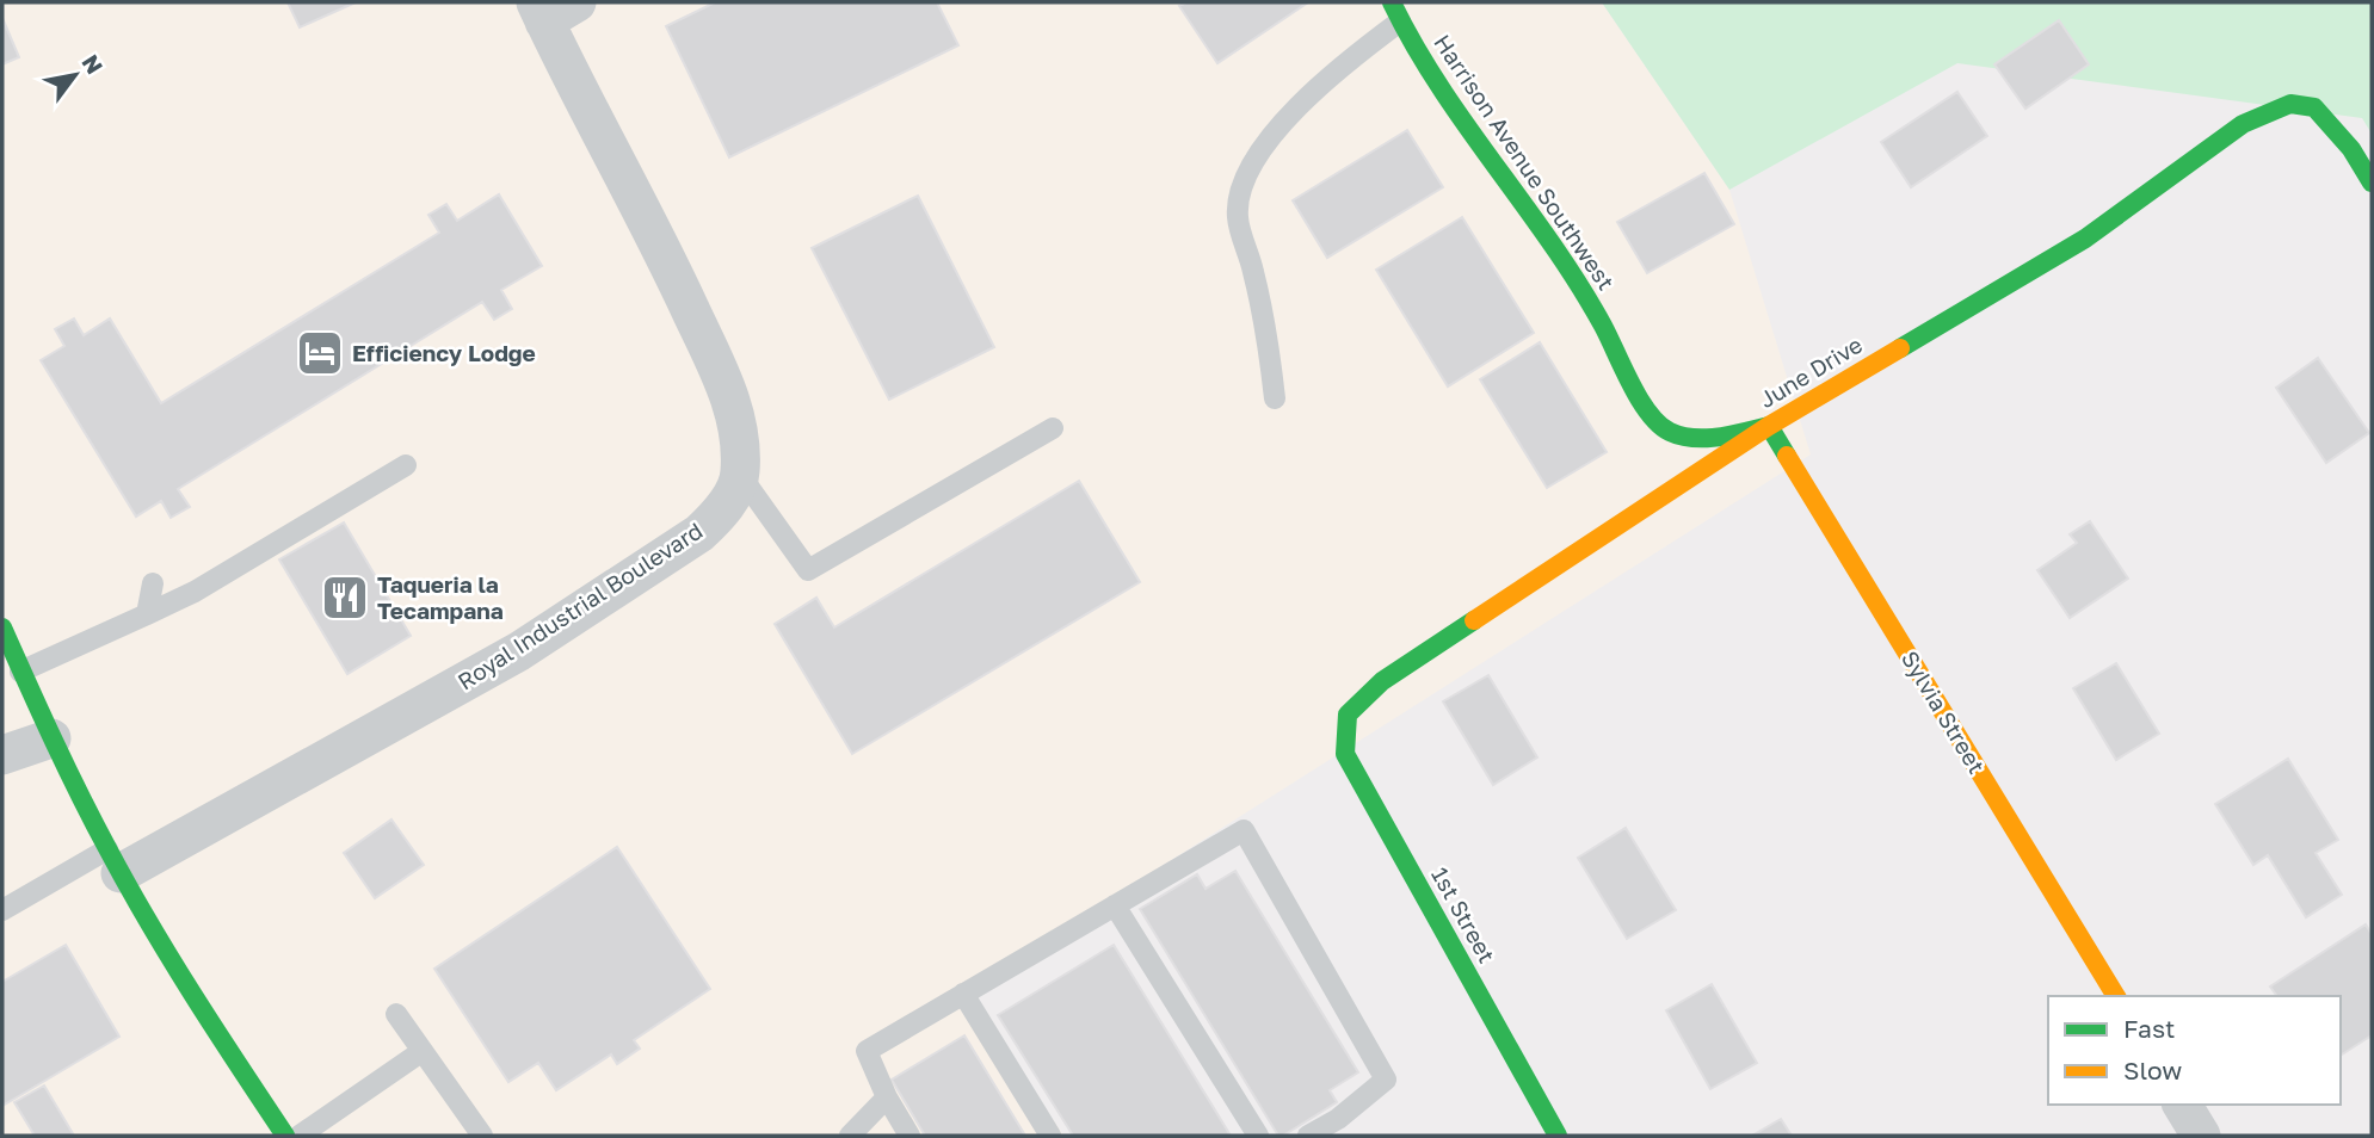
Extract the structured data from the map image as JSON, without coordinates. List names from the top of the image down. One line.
{"streets":{"street":["Harrison Avenue Southwest","June Drive","Royal Industrial Boulevard","Sylvia Street","1st Street"]},"crossings":[["Harrison Avenue Southwest","June Drive"],["Harrison Avenue Southwest","Sylvia Street"],["June Drive","Sylvia Street"],["June Drive","1st Street"]],"places":{"hotel":["Efficiency Lodge"],"restaurant":["Taqueria la Tecampana"]},"legend":["Fast","Slow"],"north":"top right"}
